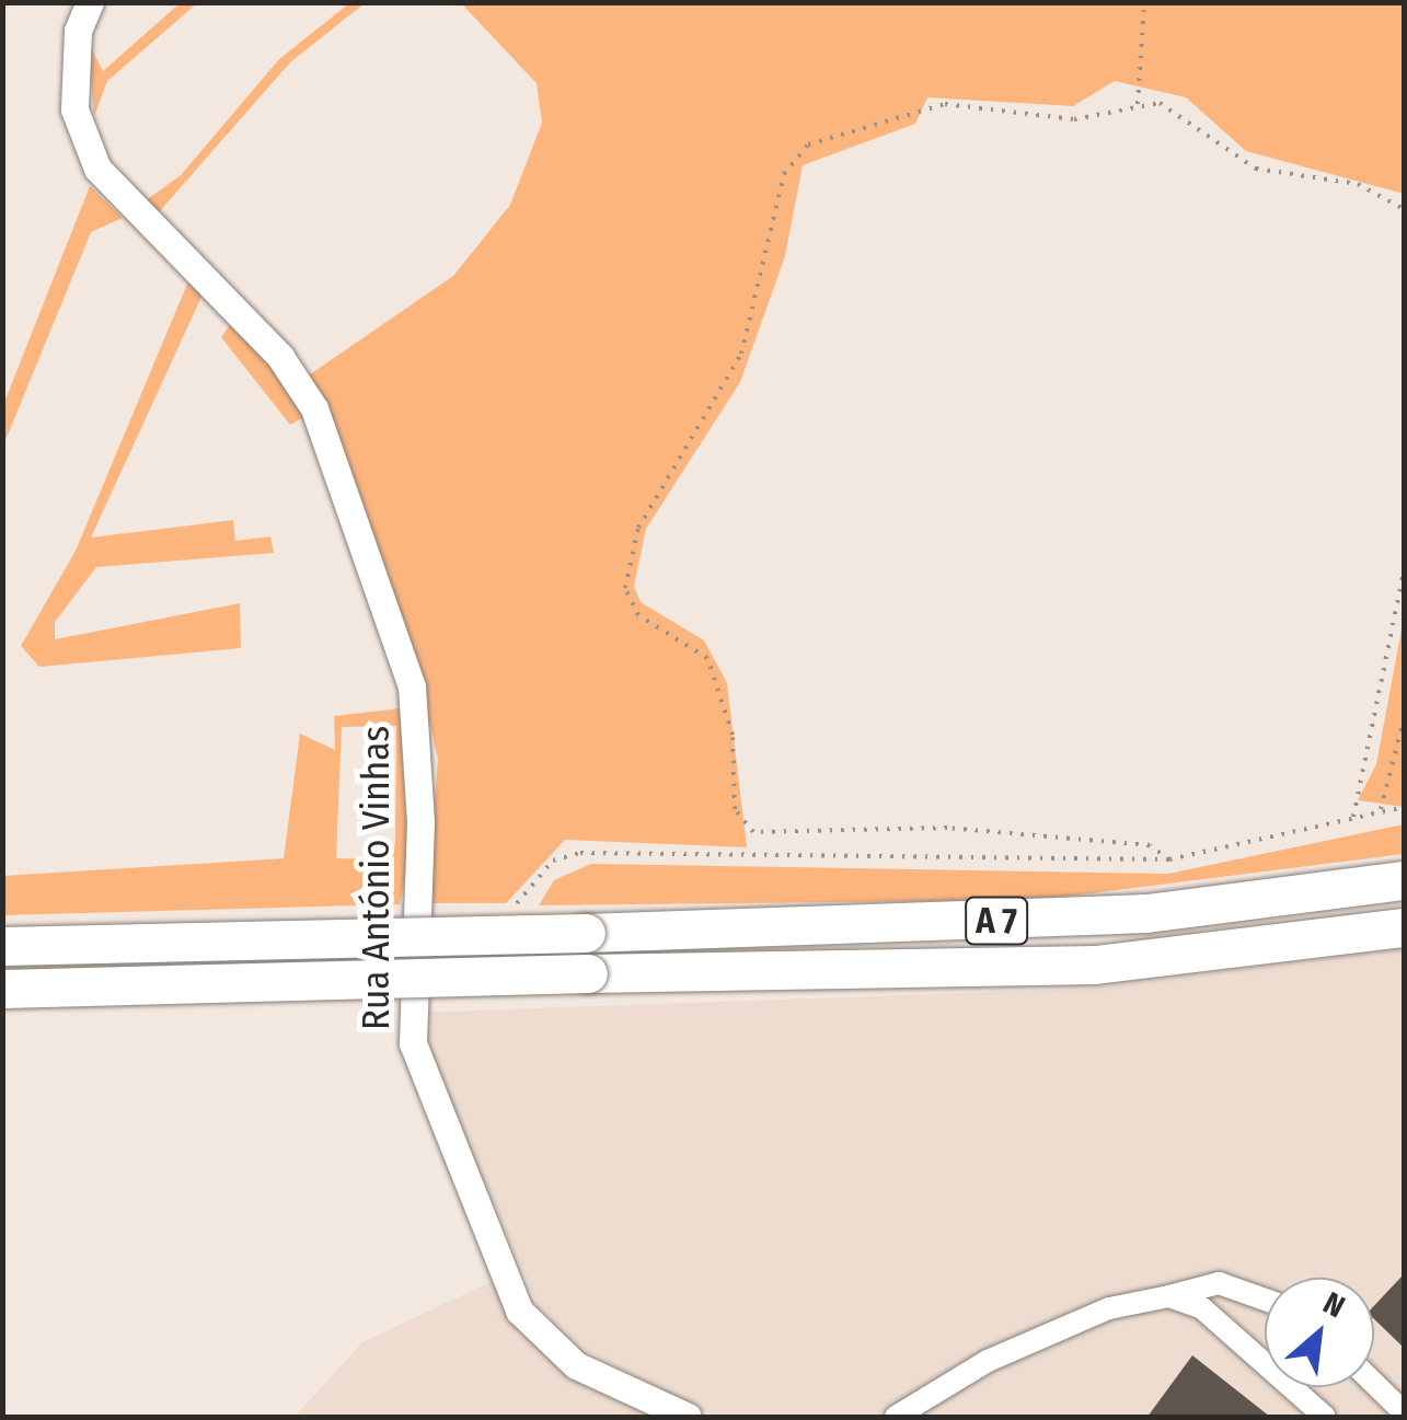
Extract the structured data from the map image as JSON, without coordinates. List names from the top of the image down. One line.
{"streets":{"highway":["A 7"],"street":["Rua António Vinhas"]},"north":"top right"}
